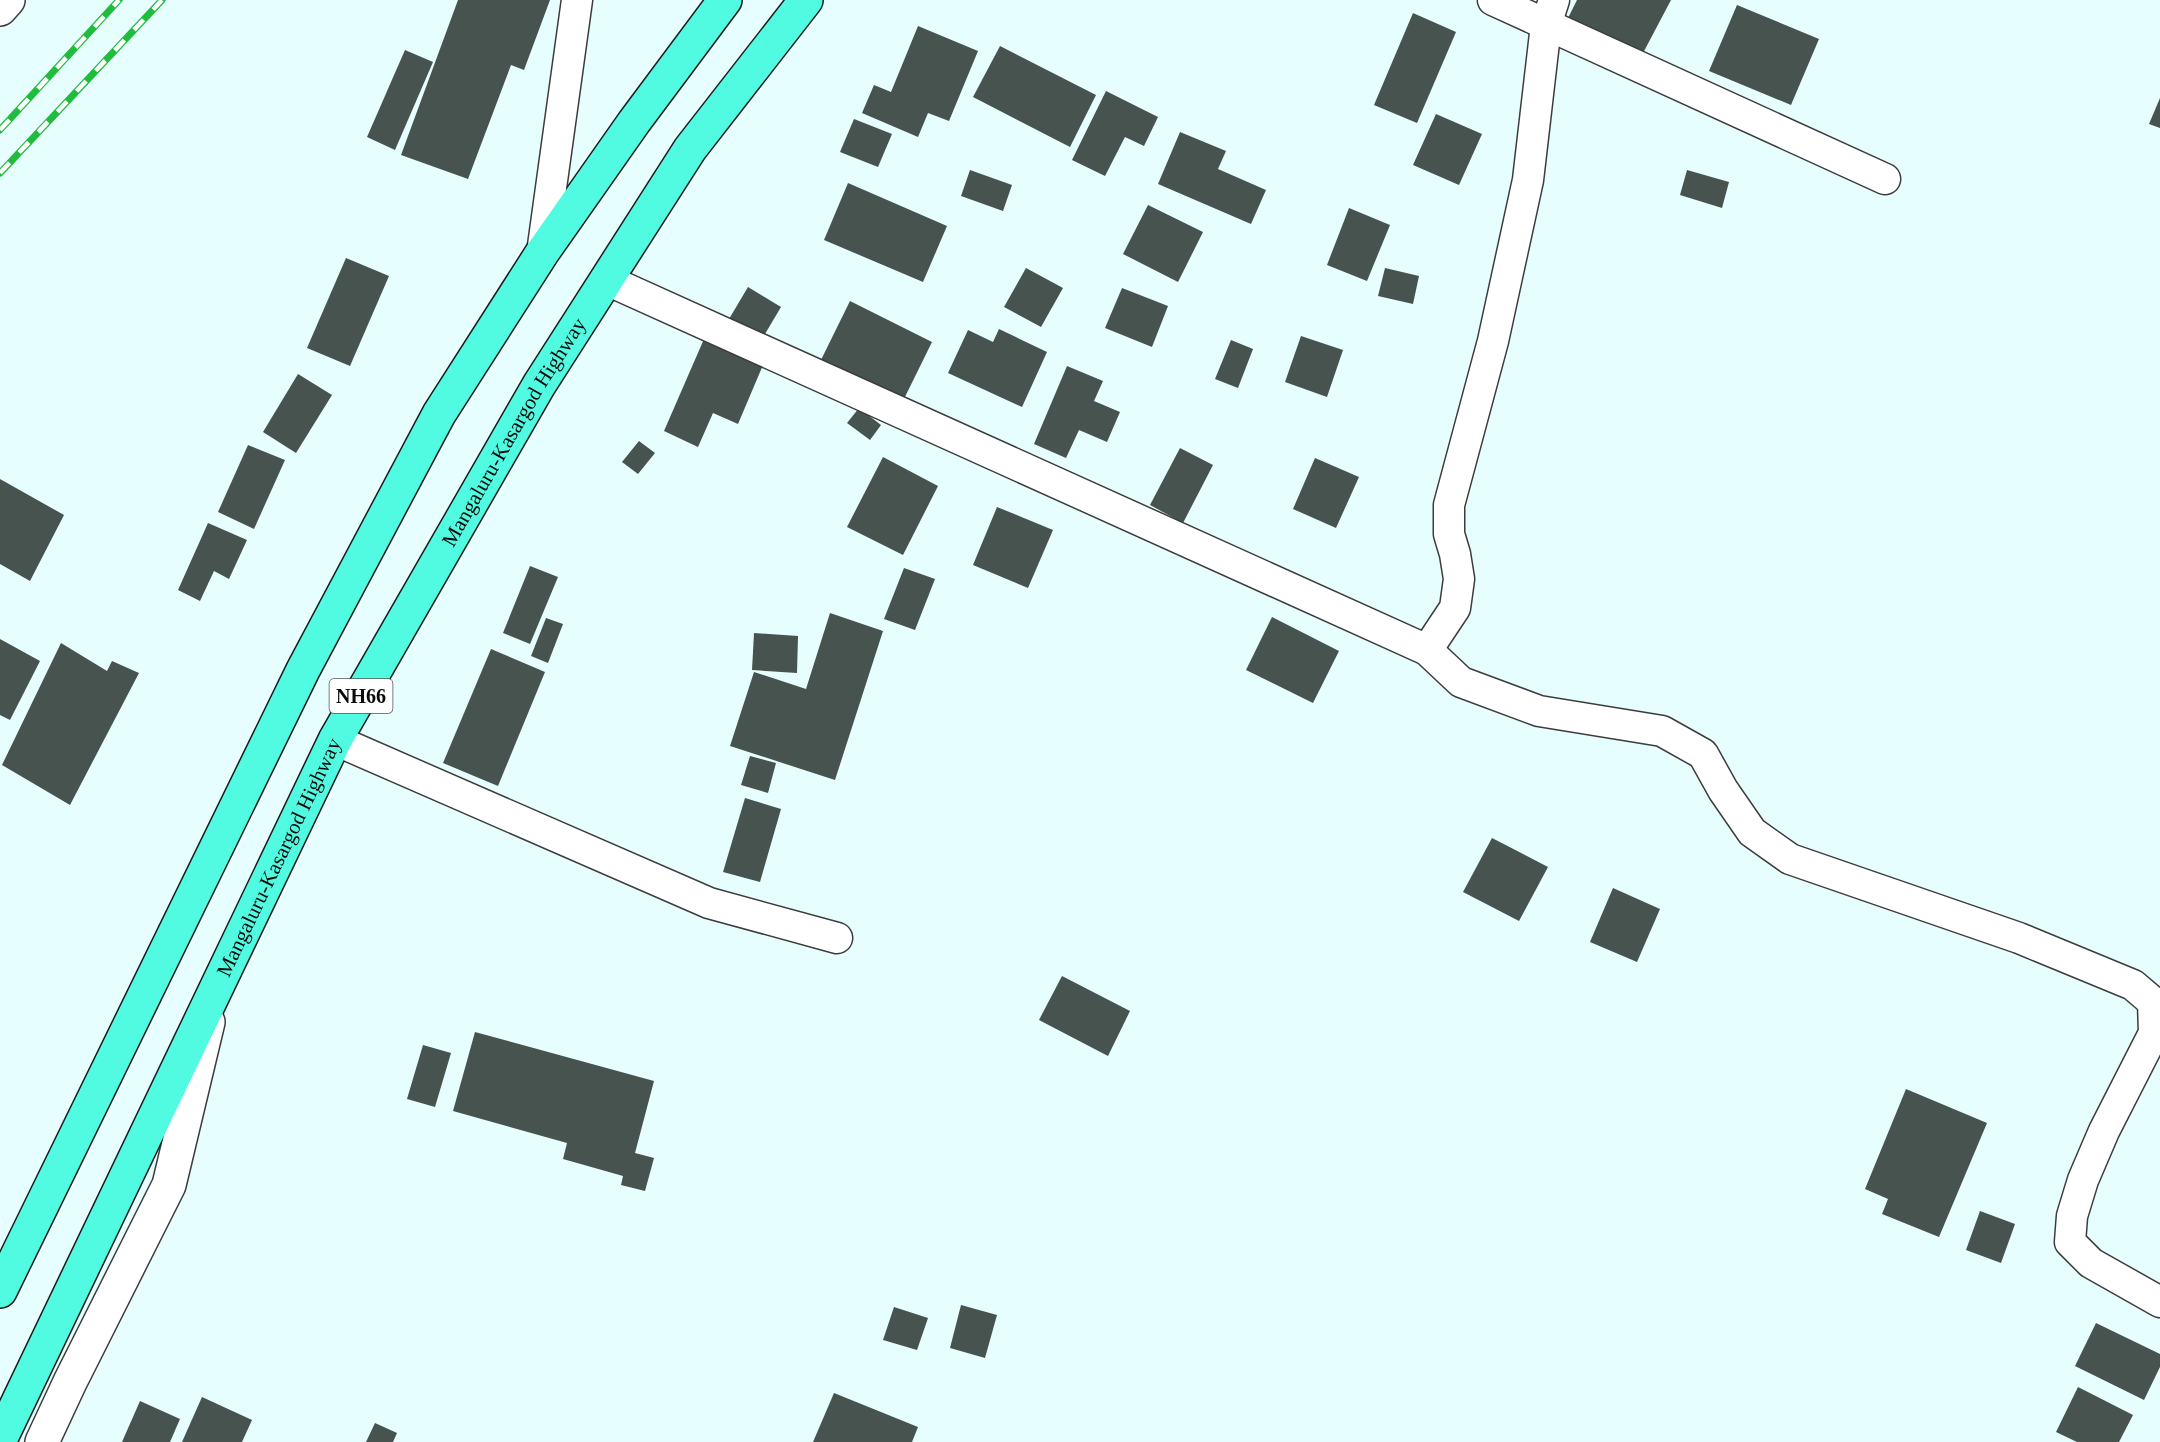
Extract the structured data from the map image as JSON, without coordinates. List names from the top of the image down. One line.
{"streets":{"highway":["Mangaluru-Kasargod Highway","NH66"]}}
